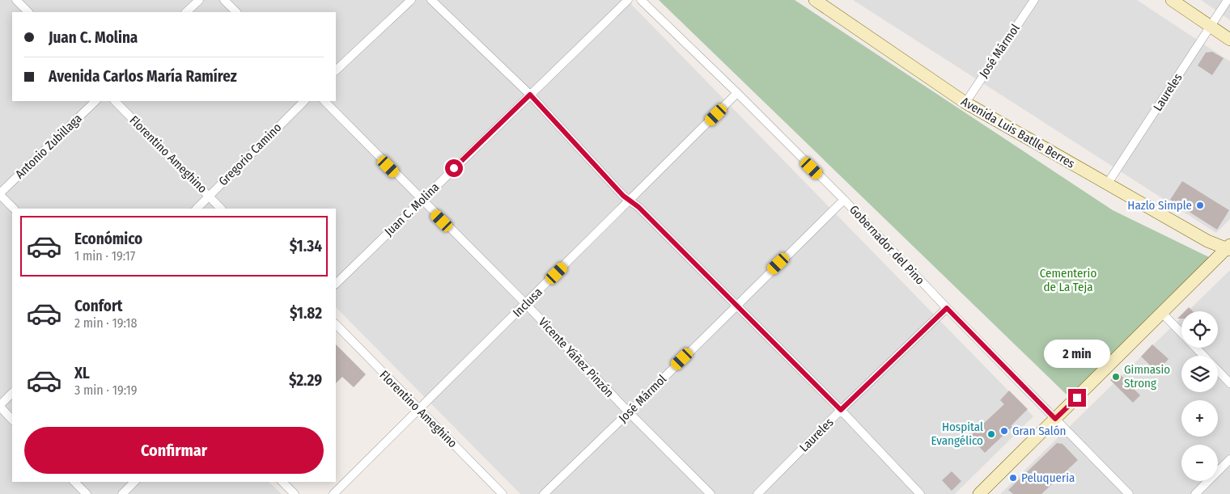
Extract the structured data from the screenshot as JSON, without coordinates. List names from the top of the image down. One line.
{"streets":{"main road":["Avenida Luis Batlle Berres"],"street":["José Mármol","Laureles","Antonio Zubillaga","Florentino Ameghino","Gregorio Camino","Juan C. Molina","Gobernador del Pino","Inclusa","Vicente Yáñez Pinzón"]},"crossings":[["José Mármol","Avenida Luis Batlle Berres"],["José Mármol","Gobernador del Pino"],["José Mármol","Vicente Yáñez Pinzón"],["Laureles","Avenida Luis Batlle Berres"],["Laureles","Gobernador del Pino"],["Florentino Ameghino","Gregorio Camino"],["Florentino Ameghino","Inclusa"],["Juan C. Molina","Vicente Yáñez Pinzón"],["Gobernador del Pino","Inclusa"],["Inclusa","Vicente Yáñez Pinzón"]],"parks":["Cementerio de La Teja"],"places":["Hazlo Simple","Gimnasio Strong","Gran Salón","Hospital Evangélico","Peluqueria"],"page":{"banner":["Juan C. Molina","Avenida Carlos María Ramírez"],"list":[{"name":"Económico","note":"1 min · 19:17","value":"$1.34"},{"name":"Confort","note":"2 min · 19:18","value":"$1.82"},{"name":"XL","note":"3 min · 19:19","value":"$2.29"}],"map_buttons":["+","−"],"bubble":"2 min","buttons":"Confirmar"}}
